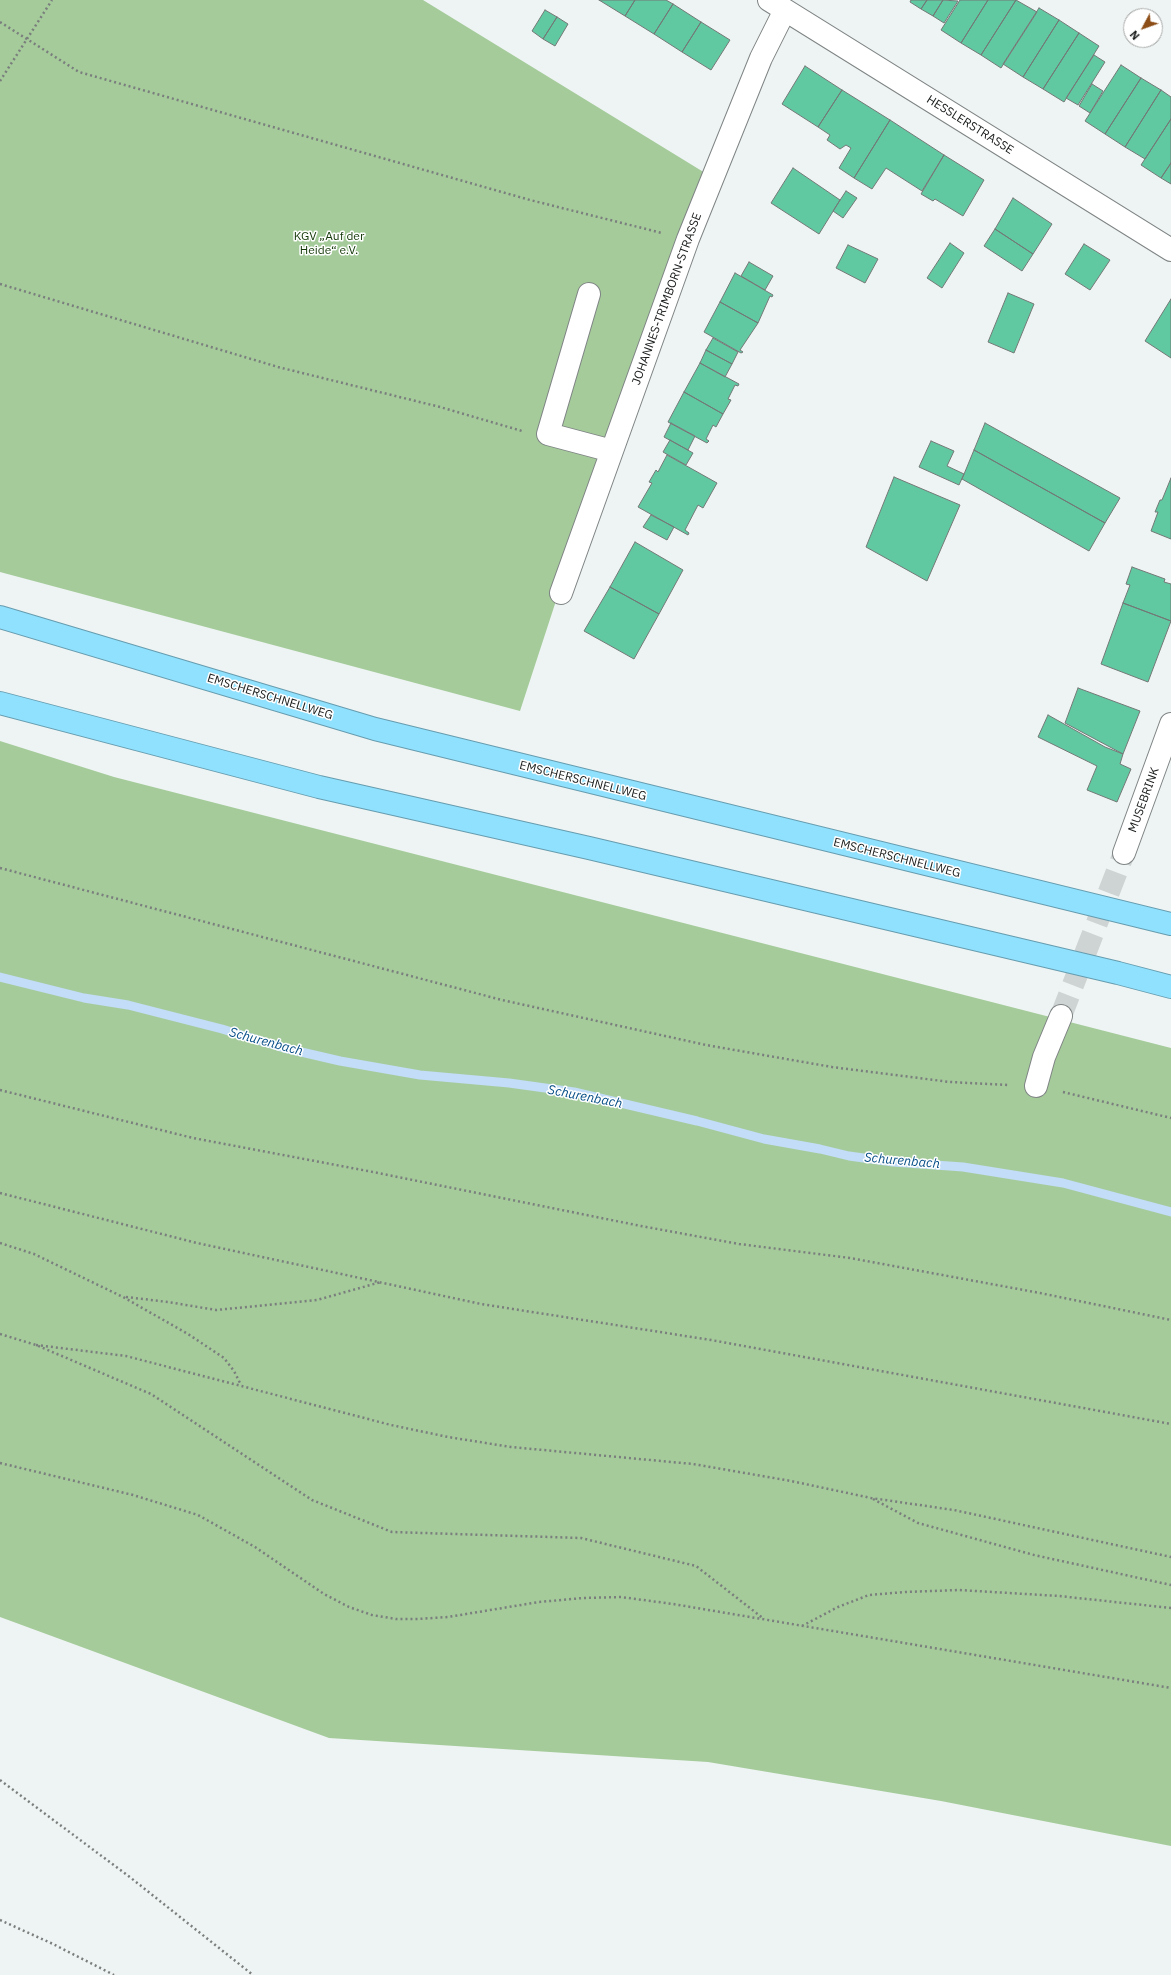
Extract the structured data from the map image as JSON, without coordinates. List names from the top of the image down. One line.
{"streets":{"highway":["EMSCHERSCHNELLWEG"],"street":["HESSLERSTRASSE","JOHANNES-TRIMBORN-STRASSE","MUSEBRINK"]},"crossings":[["HESSLERSTRASSE","JOHANNES-TRIMBORN-STRASSE"]],"water":["Schurenbach"],"parks":["KGV „Auf der Heide“ e.V."],"north":"bottom left"}
